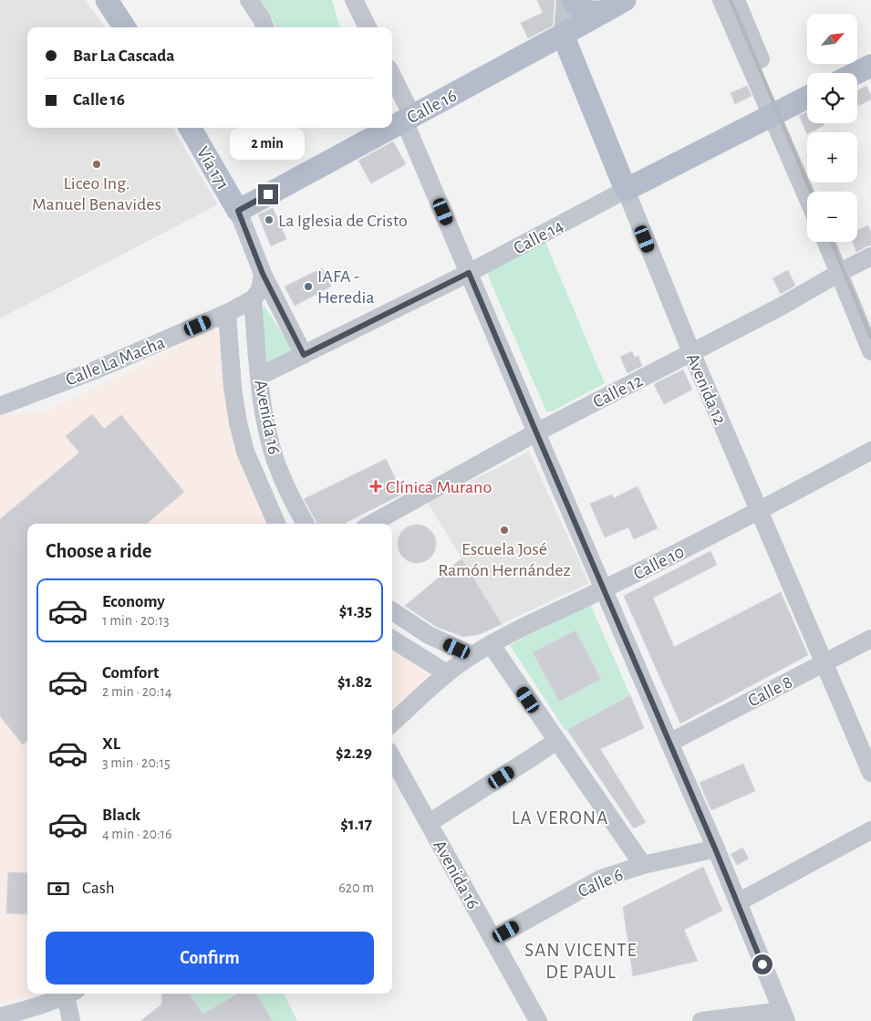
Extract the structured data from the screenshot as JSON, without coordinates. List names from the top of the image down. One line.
{"streets":{"main road":["Calle 16","Vía 171","Calle 14","Avenida 12"],"street":["Calle La Macha","Calle 12","Avenida 16","Calle 10","Calle 8","Calle 6"]},"crossings":[["Calle 16","Vía 171"],["Calle 16","Avenida 12"],["Calle 14","Avenida 12"],["Calle 14","Avenida 16"],["Calle La Macha","Avenida 16"],["Avenida 12","Calle 12"],["Avenida 12","Calle 10"],["Avenida 12","Calle 8"],["Avenida 16","Calle 6"]],"districts":["LA VERONA","SAN VICENTE DE PAUL"],"places":{"other":["Liceo Ing. Manuel Benavides","La Iglesia de Cristo","IAFA - Heredia","Escuela José Ramón Hernández"],"health":["Clínica Murano"]},"north":"top right","page":{"map_buttons":["+","−"],"banner":["Bar La Cascada","Calle 16"],"bubble":"2 min","heading":"Choose a ride","list":[{"name":"Economy","note":"1 min · 20:13","value":"$1.35"},{"name":"Comfort","note":"2 min · 20:14","value":"$1.82"},{"name":"XL","note":"3 min · 20:15","value":"$2.29"},{"name":"Black","note":"4 min · 20:16","value":"$1.17"}],"pay":["Cash","620 m"],"buttons":"Confirm"}}
